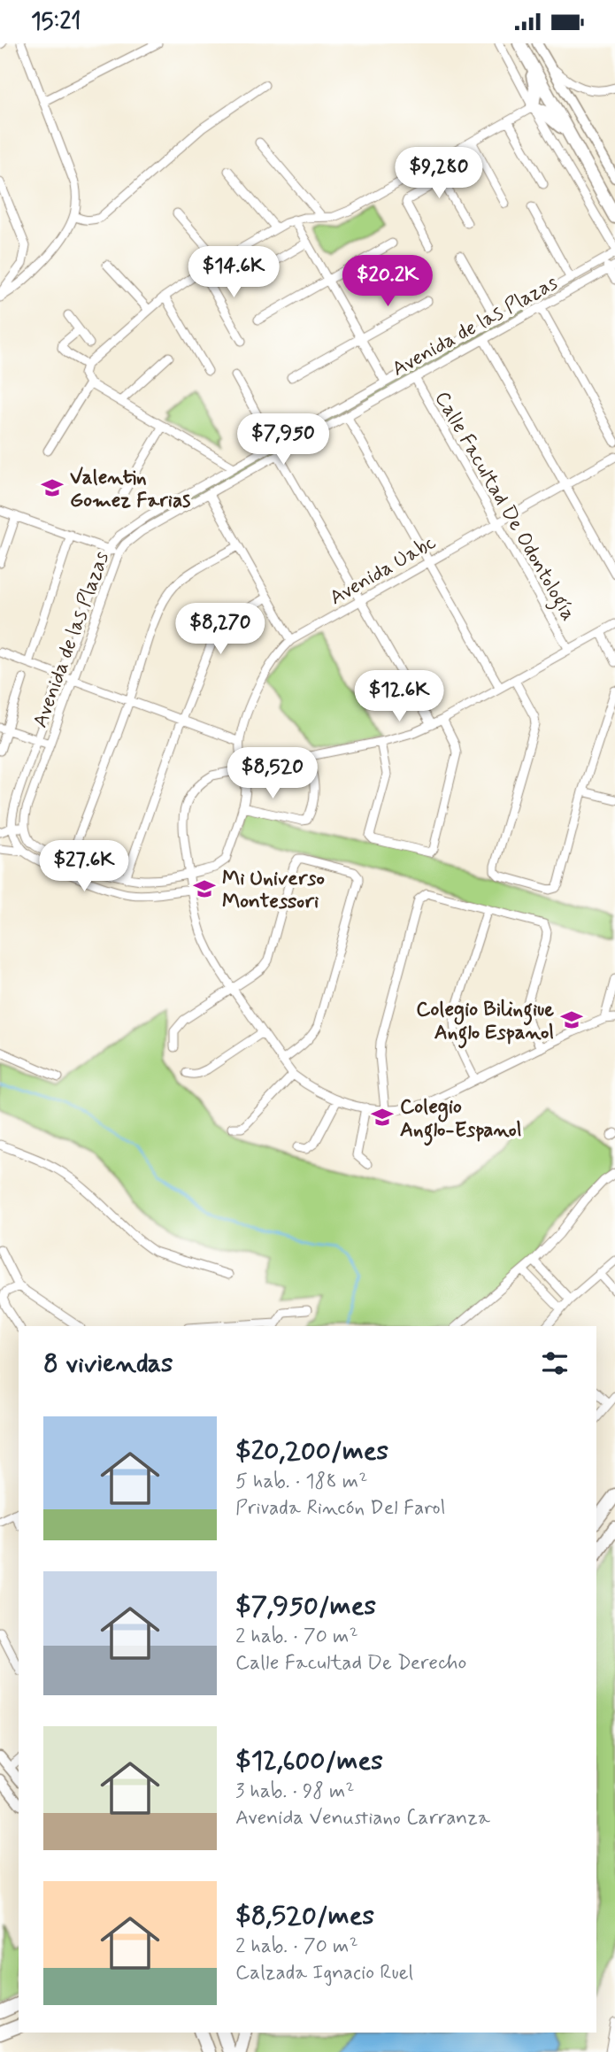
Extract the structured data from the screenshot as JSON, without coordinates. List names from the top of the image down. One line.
{"streets":{"street":["Avenida de las Plazas","Calle Facultad De Odontología","Avenida Uabc"]},"crossings":[["Avenida de las Plazas","Calle Facultad De Odontología"],["Calle Facultad De Odontología","Avenida Uabc"]],"places":{"school or university":["Valentin Gomez Farias","Mi Universo Montessori","Colegio Bilingiue Anglo Espanol","Colegio Anglo-Espanol"]},"page":{"status":"15:21","price":["$9,280","$14.6K","$20.2K","$7,950","$8,270","$12.6K","$8,520","$27.6K"],"heading":"8 viviendas","list":[{"name":"$20,200/mes","note":"5 hab. · 188 m² · Privada Rincón Del Farol"},{"name":"$7,950/mes","note":"2 hab. · 70 m² · Calle Facultad De Derecho"},{"name":"$12,600/mes","note":"3 hab. · 98 m² · Avenida Venustiano Carranza"},{"name":"$8,520/mes","note":"2 hab. · 70 m² · Calzada Ignacio Ruel"}]}}
